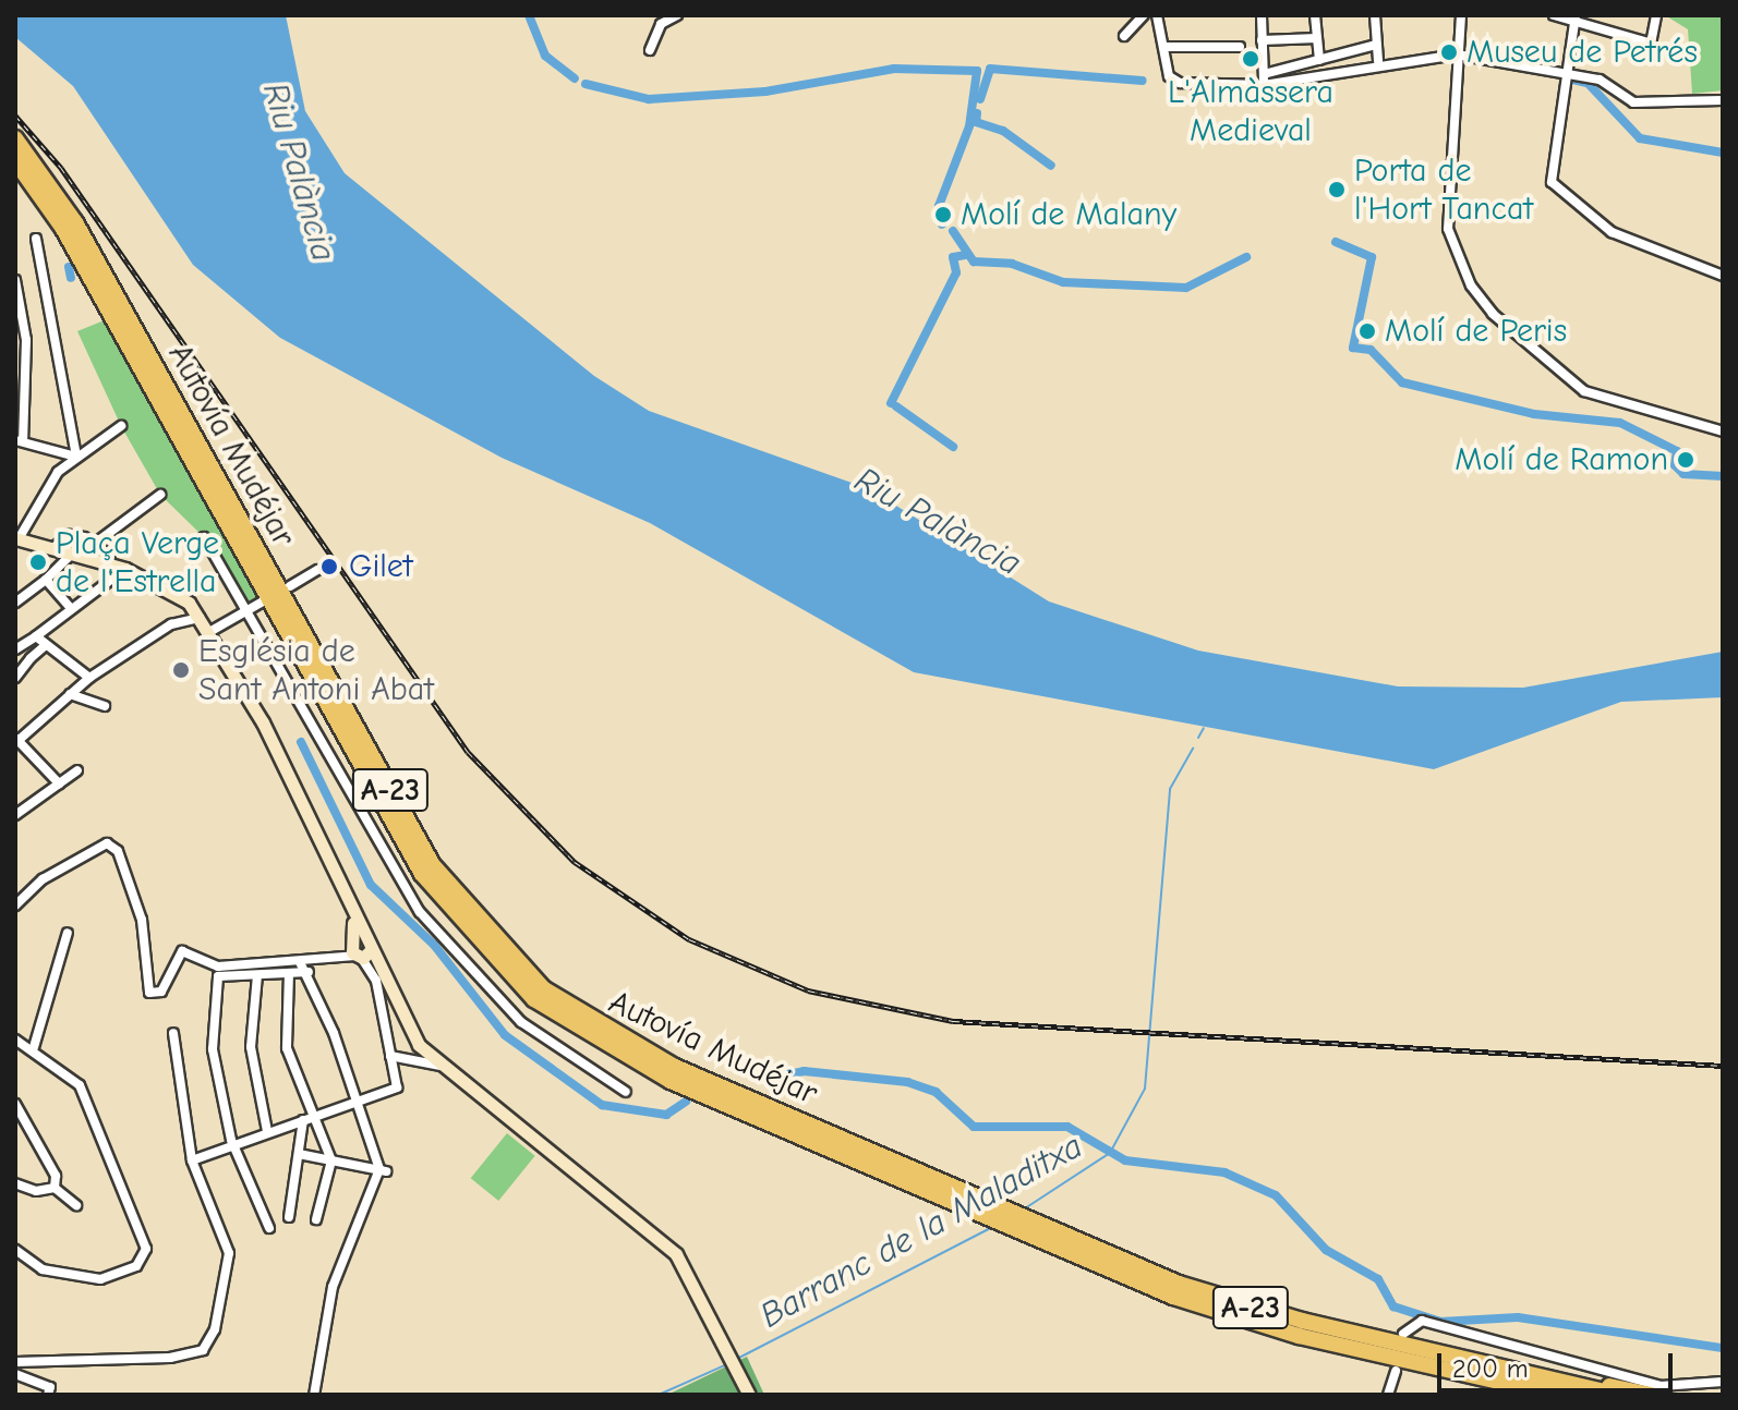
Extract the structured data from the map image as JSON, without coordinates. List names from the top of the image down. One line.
{"streets":{"highway":["Autovía Mudéjar","A-23"]},"water":["Riu Palància","Barranc de la Maladitxa"],"places":["Museu de Petrés","L'Almàssera Medieval","Porta de l'Hort Tancat","Molí de Malany","Molí de Peris","Molí de Ramon","Plaça Verge de l'Estrella","Gilet","Església de Sant Antoni Abat"],"scale_bar":"200 m"}
